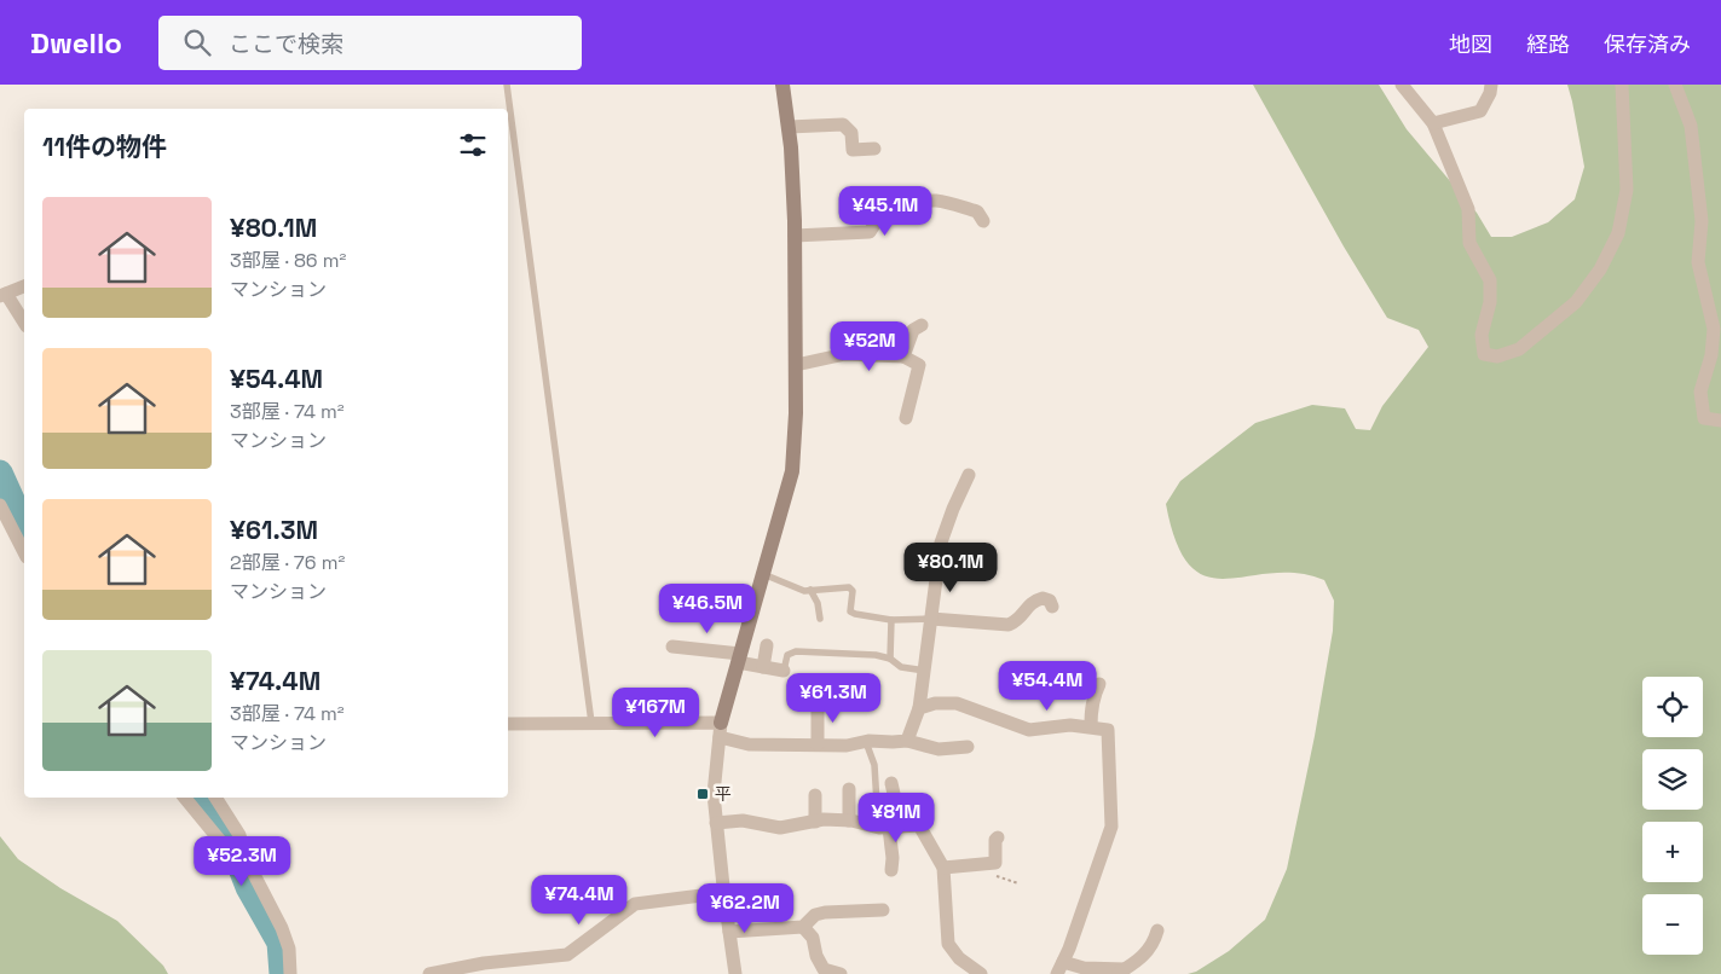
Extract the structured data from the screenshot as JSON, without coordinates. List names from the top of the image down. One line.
{"places":{"transit":["平"]},"page":{"header":"Dwello","search":"ここで検索","nav":["地図","経路","保存済み"],"heading":"11件の物件","list":[{"name":"¥80.1M","note":"3部屋 · 86 m² · マンション"},{"name":"¥54.4M","note":"3部屋 · 74 m² · マンション"},{"name":"¥61.3M","note":"2部屋 · 76 m² · マンション"},{"name":"¥74.4M","note":"3部屋 · 74 m² · マンション"}],"price":["¥45.1M","¥52M","¥80.1M","¥46.5M","¥54.4M","¥61.3M","¥167M","¥81M","¥52.3M","¥74.4M","¥62.2M"],"map_buttons":["+","−"]}}
